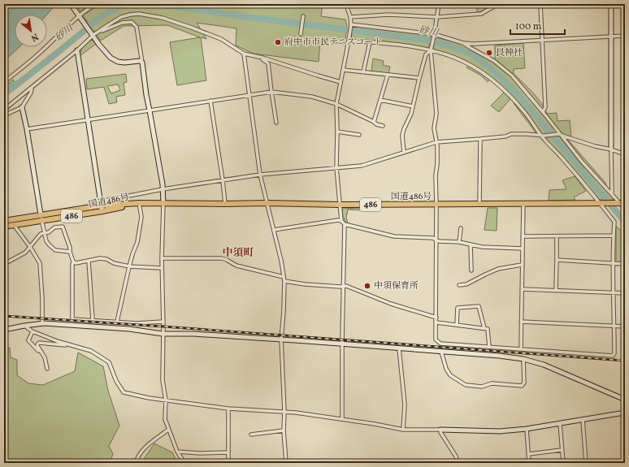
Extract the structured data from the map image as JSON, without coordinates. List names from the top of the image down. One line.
{"streets":{"highway":["国道486号","486"]},"districts":["中須町"],"water":["砂川"],"places":["府中市市民テニスコート","艮神社","中須保育所"],"scale_bar":"100 m","north":"bottom right"}
